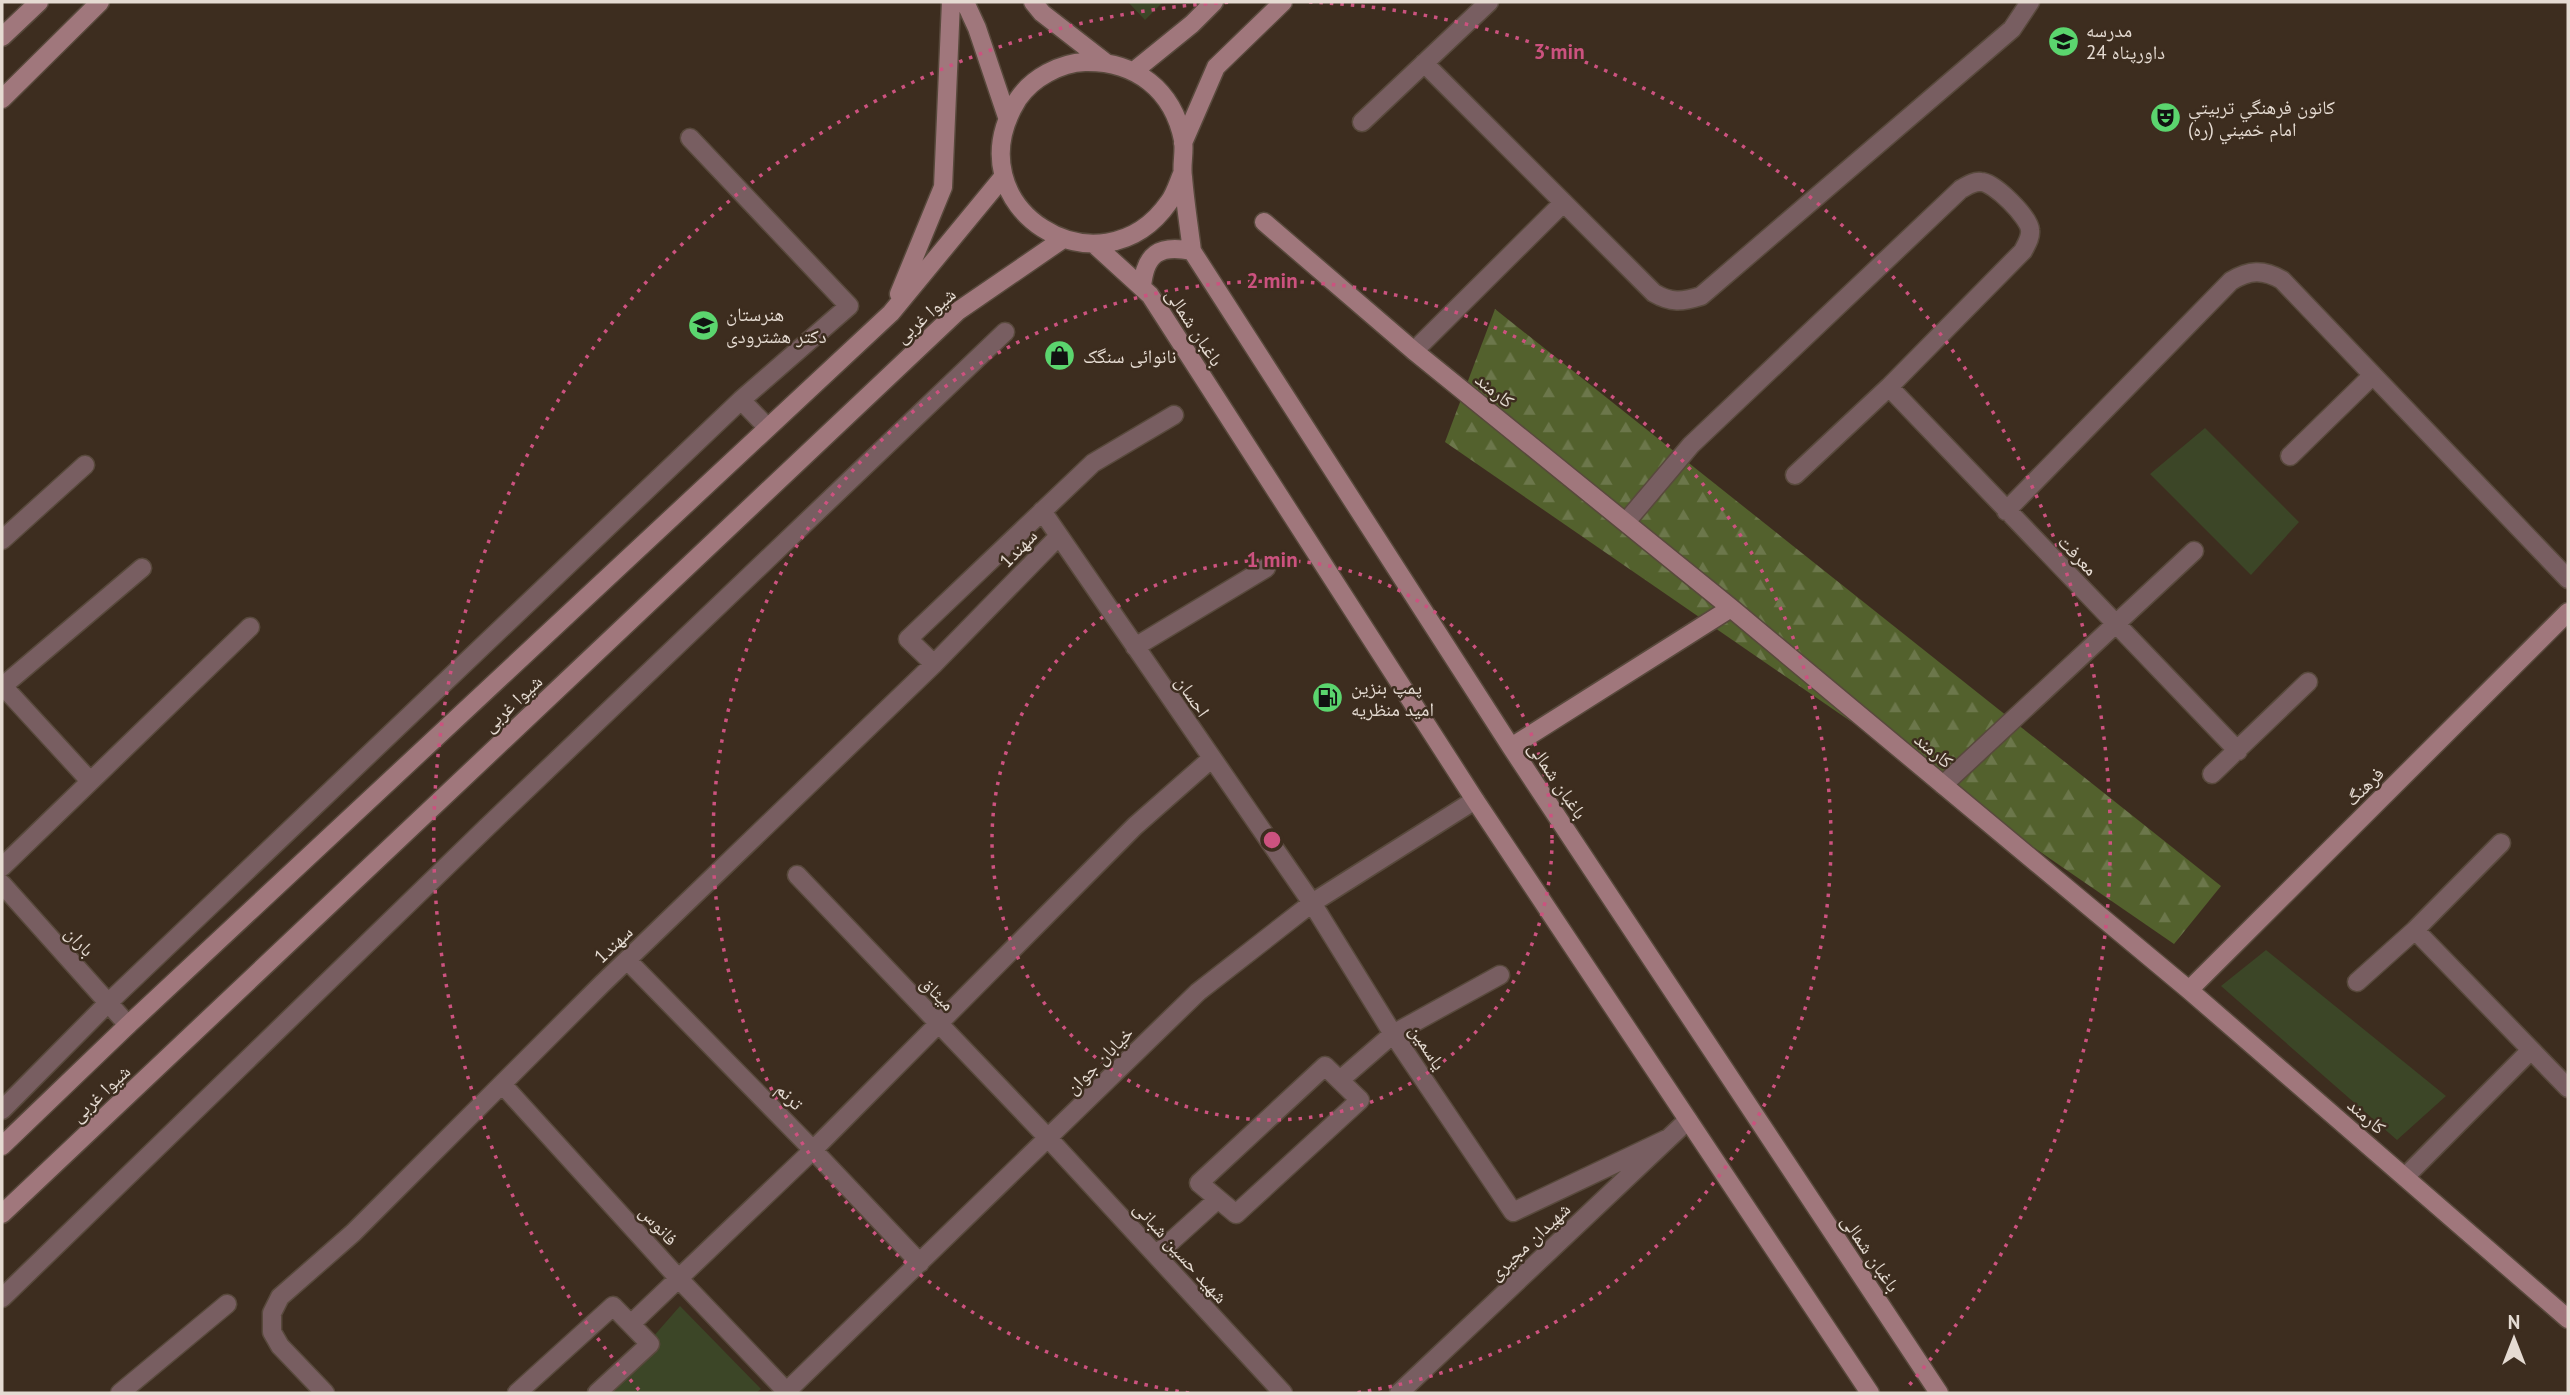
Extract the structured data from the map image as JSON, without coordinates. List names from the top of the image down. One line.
{"streets":{"street":["شیوا غربی","باغبان شمالی","کارمند","1سهند","معرفت","احسان","فرهنگ","باران","میثاق","یاسمین","خیابان جوان","ترنم","فانوس","شهیدان مجیری","شهید حسین شبانی"]},"crossings":[["شیوا غربی","باغبان شمالی"],["شیوا غربی","باران"],["باغبان شمالی","خیابان جوان"],["باغبان شمالی","شهیدان مجیری"],["کارمند","فرهنگ"],["1سهند","احسان"],["1سهند","ترنم"],["1سهند","فانوس"],["احسان","یاسمین"],["احسان","خیابان جوان"],["میثاق","خیابان جوان"],["میثاق","شهید حسین شبانی"],["یاسمین","خیابان جوان"],["یاسمین","شهیدان مجیری"],["خیابان جوان","ترنم"],["خیابان جوان","فانوس"],["خیابان جوان","شهید حسین شبانی"]],"places":{"school or university":["مدرسه داورپناه 24","هنرستان دکتر هشترودی"],"theatre":["كانون فرهنگي تربيتي امام خميني (ره)"],"shop":["نانوائی سنگک"],"fuel station":["پمپ بنزین امید منظریه"]},"north":"top","rings":["3 min","2 min","1 min"]}
